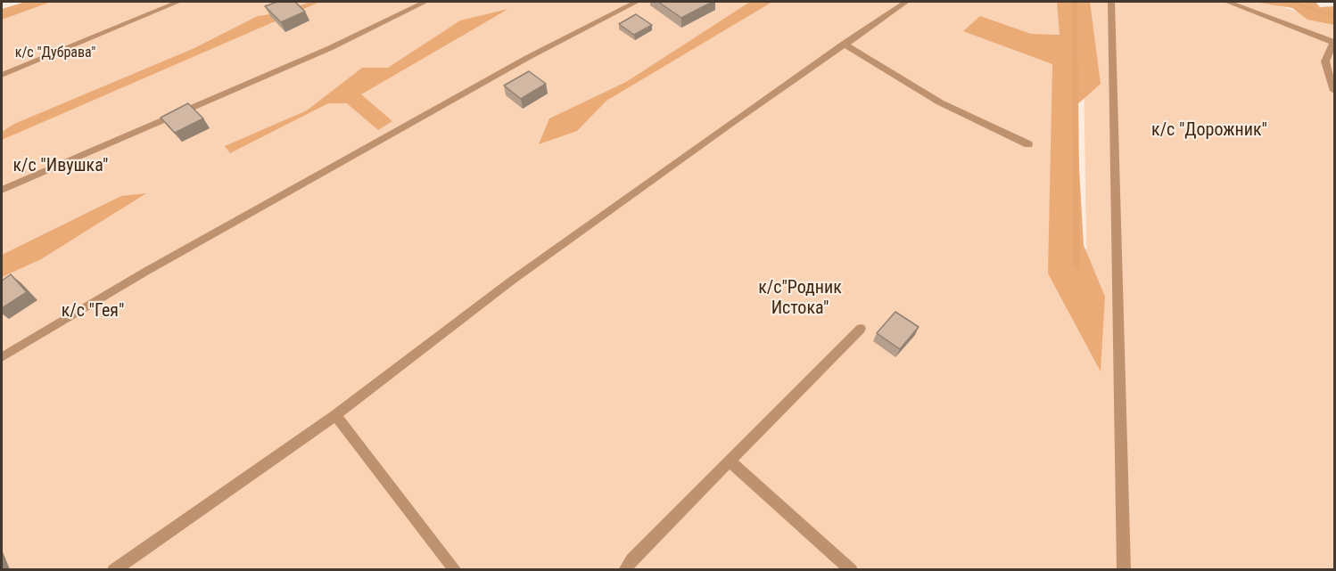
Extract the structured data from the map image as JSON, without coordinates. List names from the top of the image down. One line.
{"parks":["к/с \"Дубрава\"","к/с \"Дорожник\"","к/с \"Ивушка\"","к/с\"Родник Истока\"","к/с \"Гея\""]}
